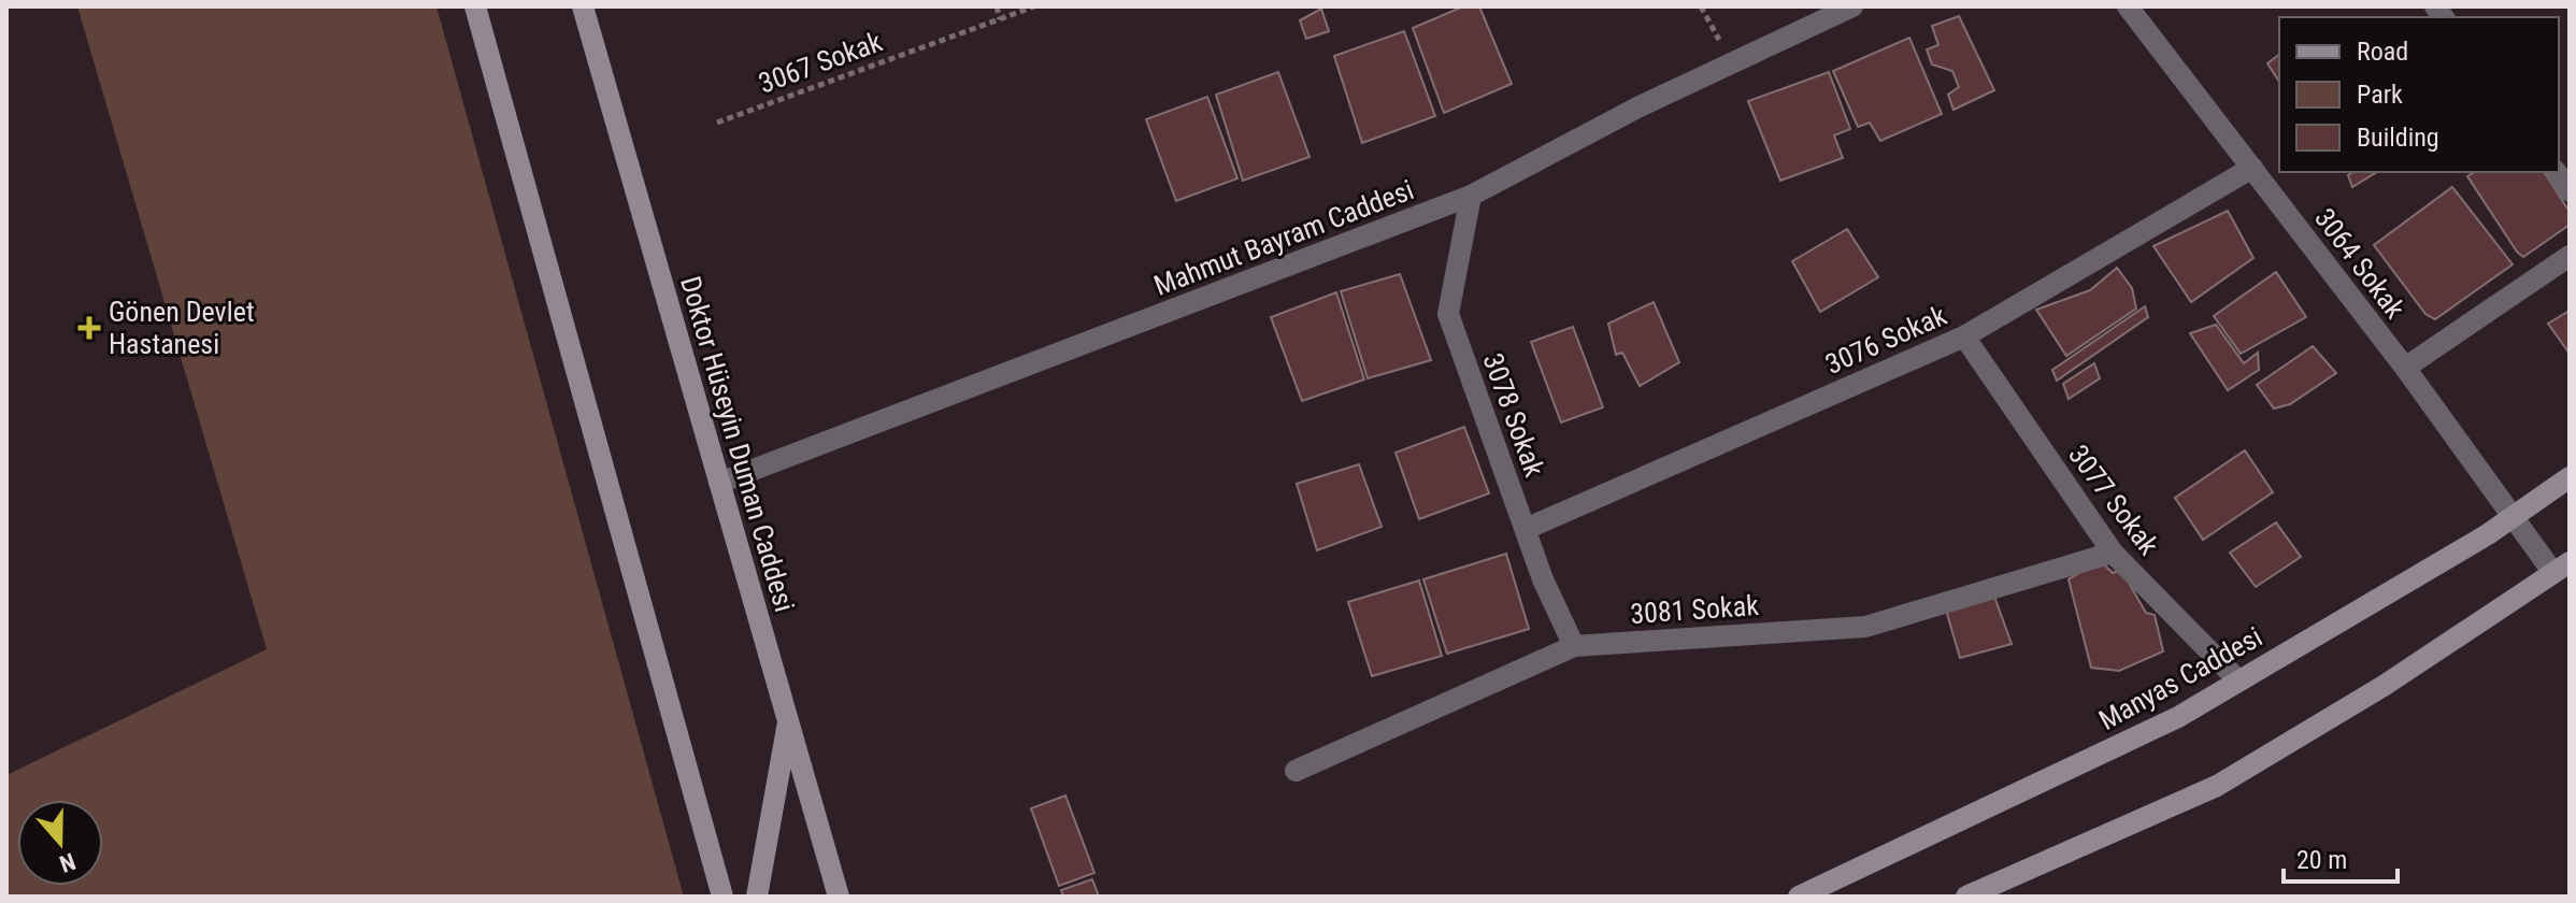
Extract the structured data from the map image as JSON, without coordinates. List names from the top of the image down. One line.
{"streets":{"main road":["Doktor Hüseyin Duman Caddesi","Manyas Caddesi"],"street":["Mahmut Bayram Caddesi","3064 Sokak","3076 Sokak","3078 Sokak","3077 Sokak","3081 Sokak"],"path":["3067 Sokak"]},"crossings":[["Mahmut Bayram Caddesi","3078 Sokak"],["Mahmut Bayram Caddesi","Doktor Hüseyin Duman Caddesi"],["3064 Sokak","3076 Sokak"],["3064 Sokak","Manyas Caddesi"],["3076 Sokak","3078 Sokak"],["3076 Sokak","3077 Sokak"],["3078 Sokak","3081 Sokak"],["3077 Sokak","3081 Sokak"],["3077 Sokak","Manyas Caddesi"]],"places":{"health":["Gönen Devlet Hastanesi"]},"legend":["Road","Park","Building"],"scale_bar":"20 m","north":"bottom"}
